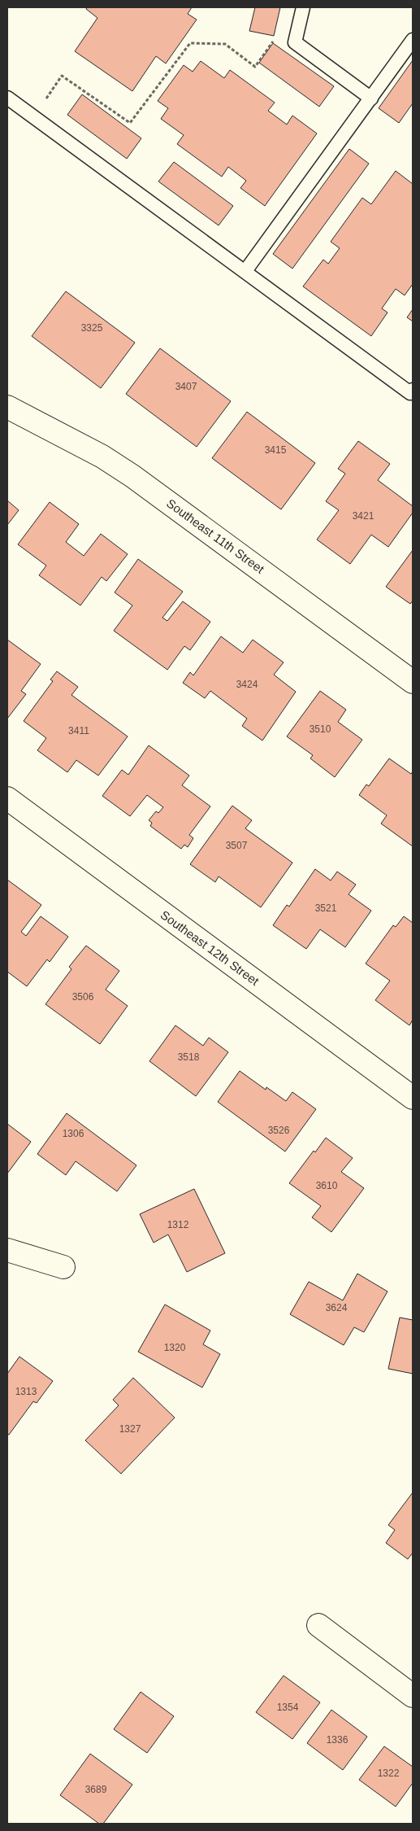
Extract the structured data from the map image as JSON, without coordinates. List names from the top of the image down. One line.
{"streets":{"street":["Southeast 11th Street","Southeast 12th Street"]},"house_numbers":["3325","3407","3415","3421","3424","3510","3411","3507","3521","3506","3518","3526","1306","3610","1312","3624","1320","1313","1327","1354","1336","1322","3689"]}
